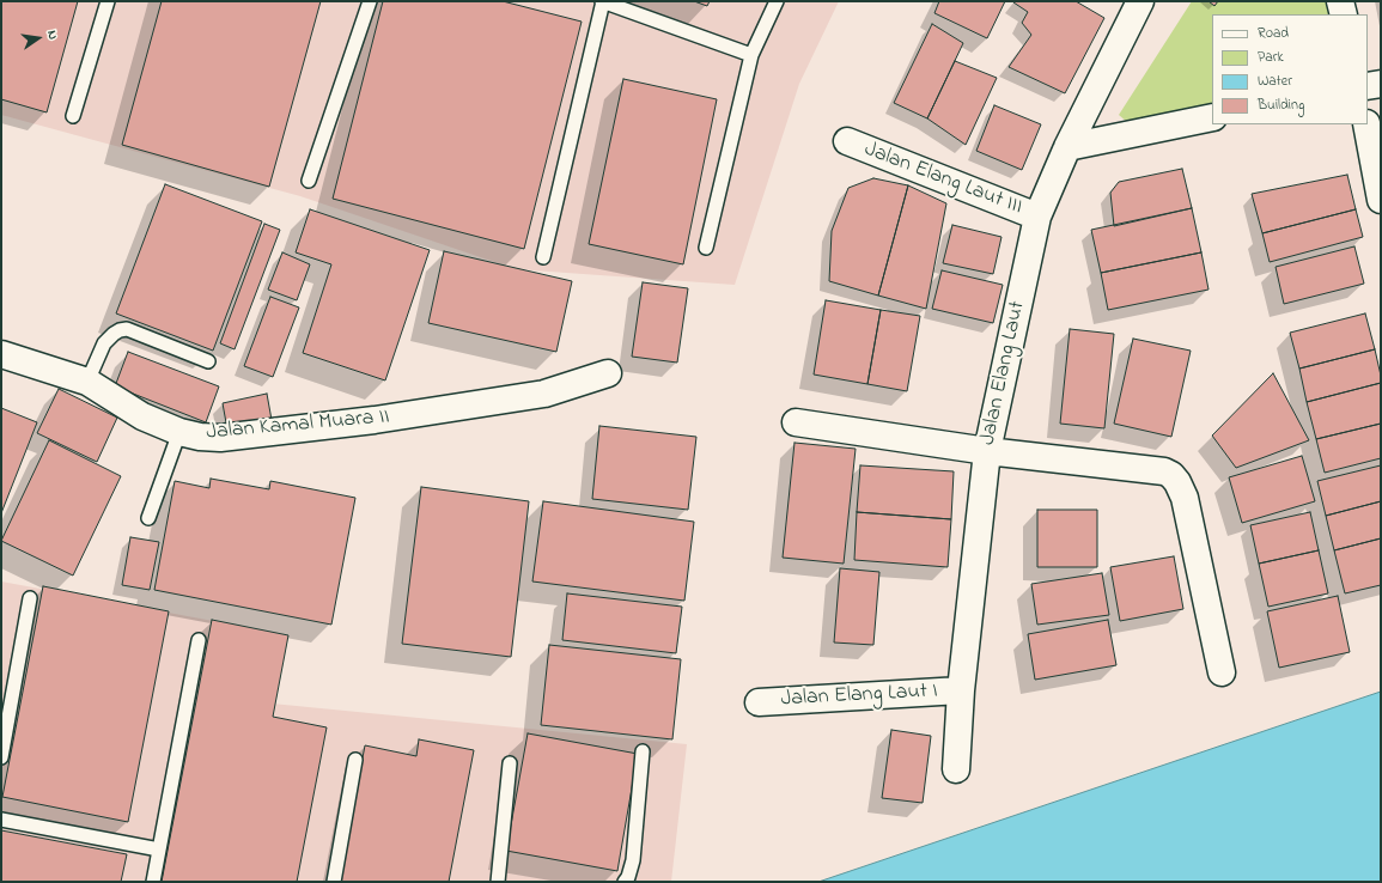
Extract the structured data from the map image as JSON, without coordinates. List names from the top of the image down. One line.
{"streets":{"street":["Jalan Elang Laut III","Jalan Elang Laut","Jalan Kamal Muara II","Jalan Elang Laut I"]},"crossings":[["Jalan Elang Laut III","Jalan Elang Laut"],["Jalan Elang Laut","Jalan Elang Laut I"]],"legend":["Road","Park","Water","Building"],"north":"right"}
